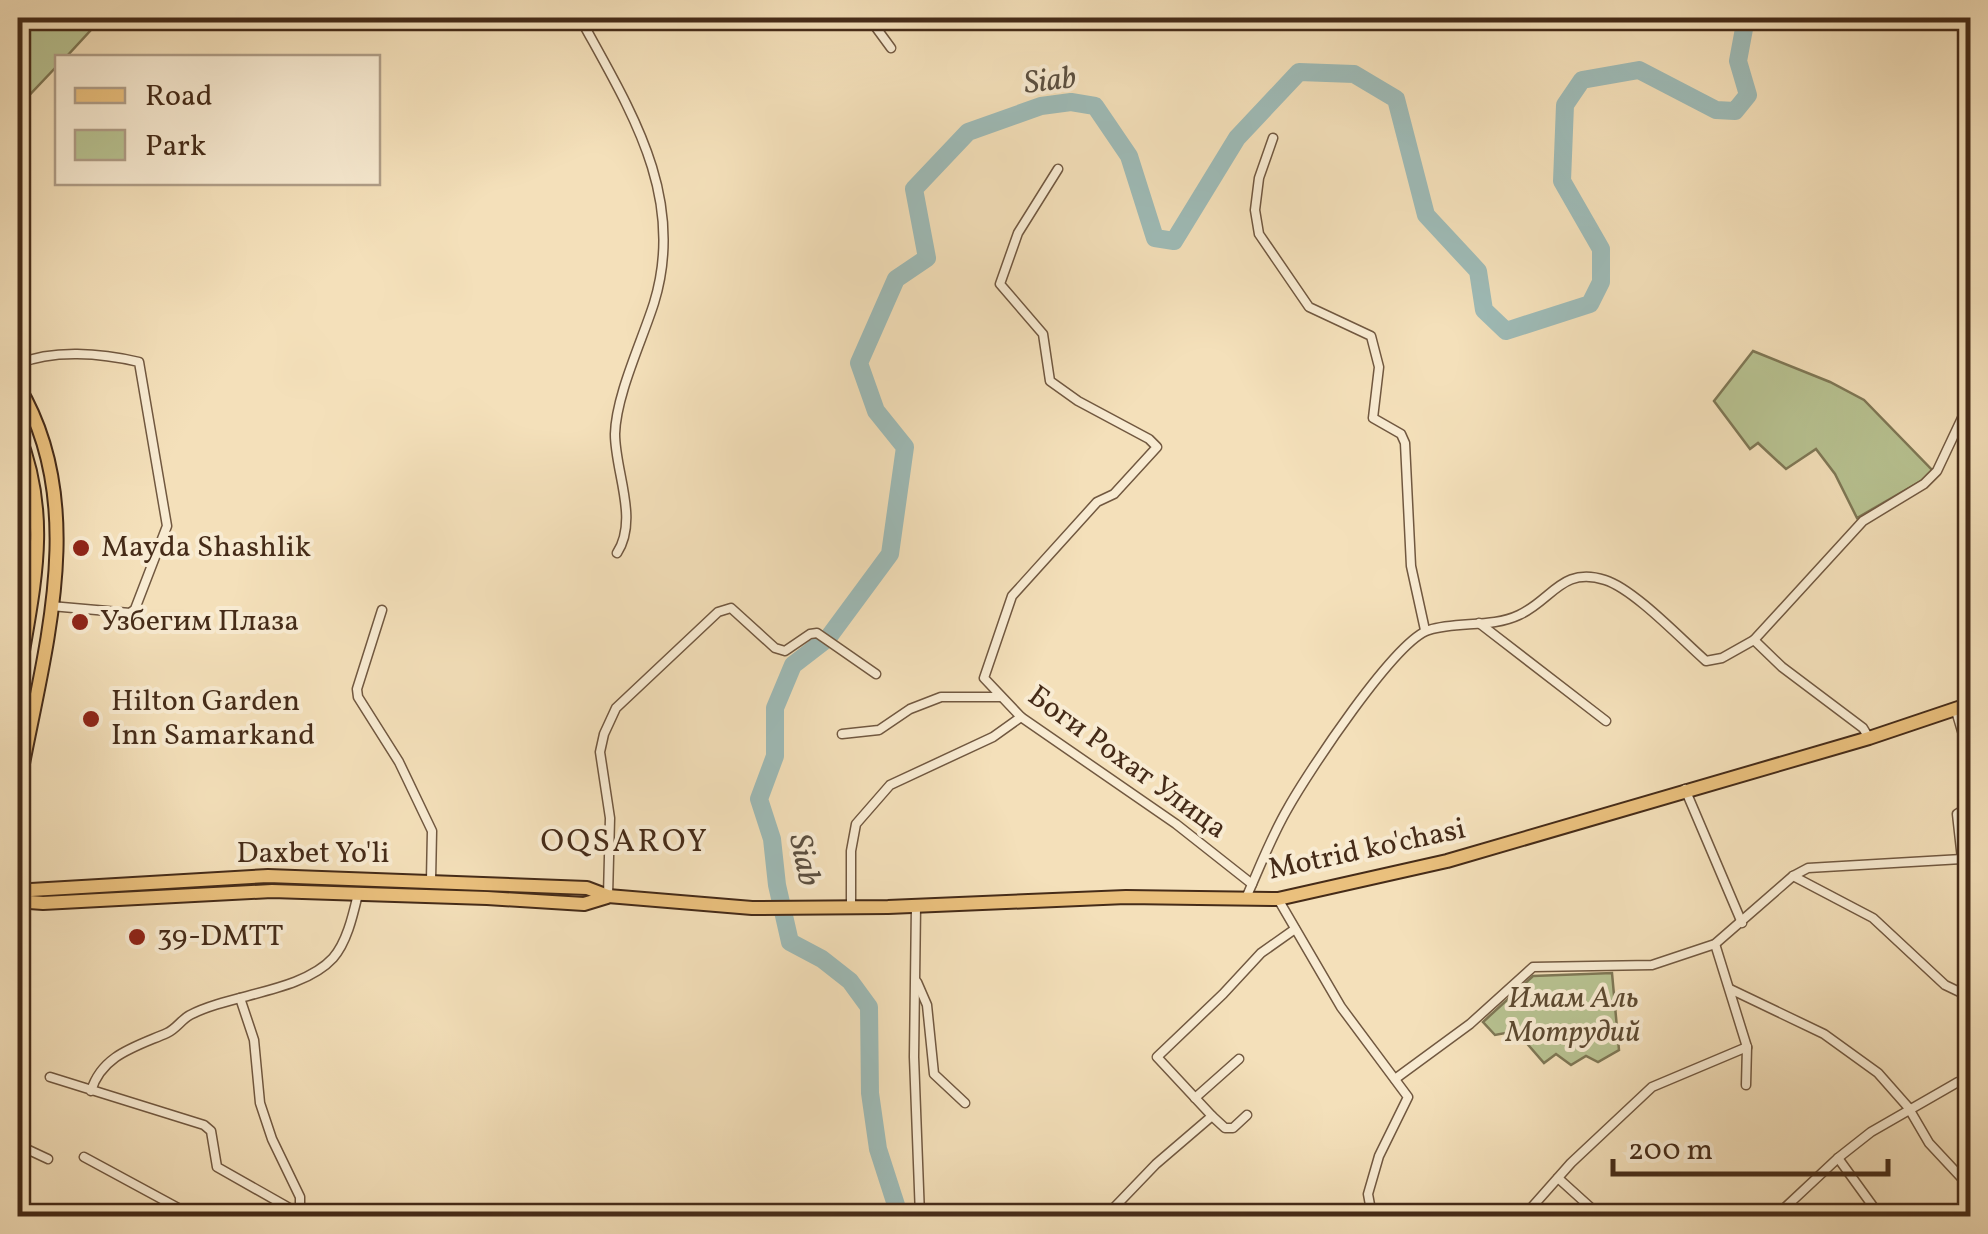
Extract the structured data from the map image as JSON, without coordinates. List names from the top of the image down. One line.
{"streets":{"main road":["Motrid ko'chasi","Daxbet Yo'li"],"street":["Боги Рохат Улица"]},"crossings":[["Motrid ko'chasi","Daxbet Yo'li"]],"districts":["OQSAROY"],"water":["Siab"],"parks":["Имам Аль Мотрудий"],"places":["Mayda Shashlik","Узбегим Плаза","Hilton Garden Inn Samarkand","39-DMTT"],"legend":["Road","Park"],"scale_bar":"200 m"}
